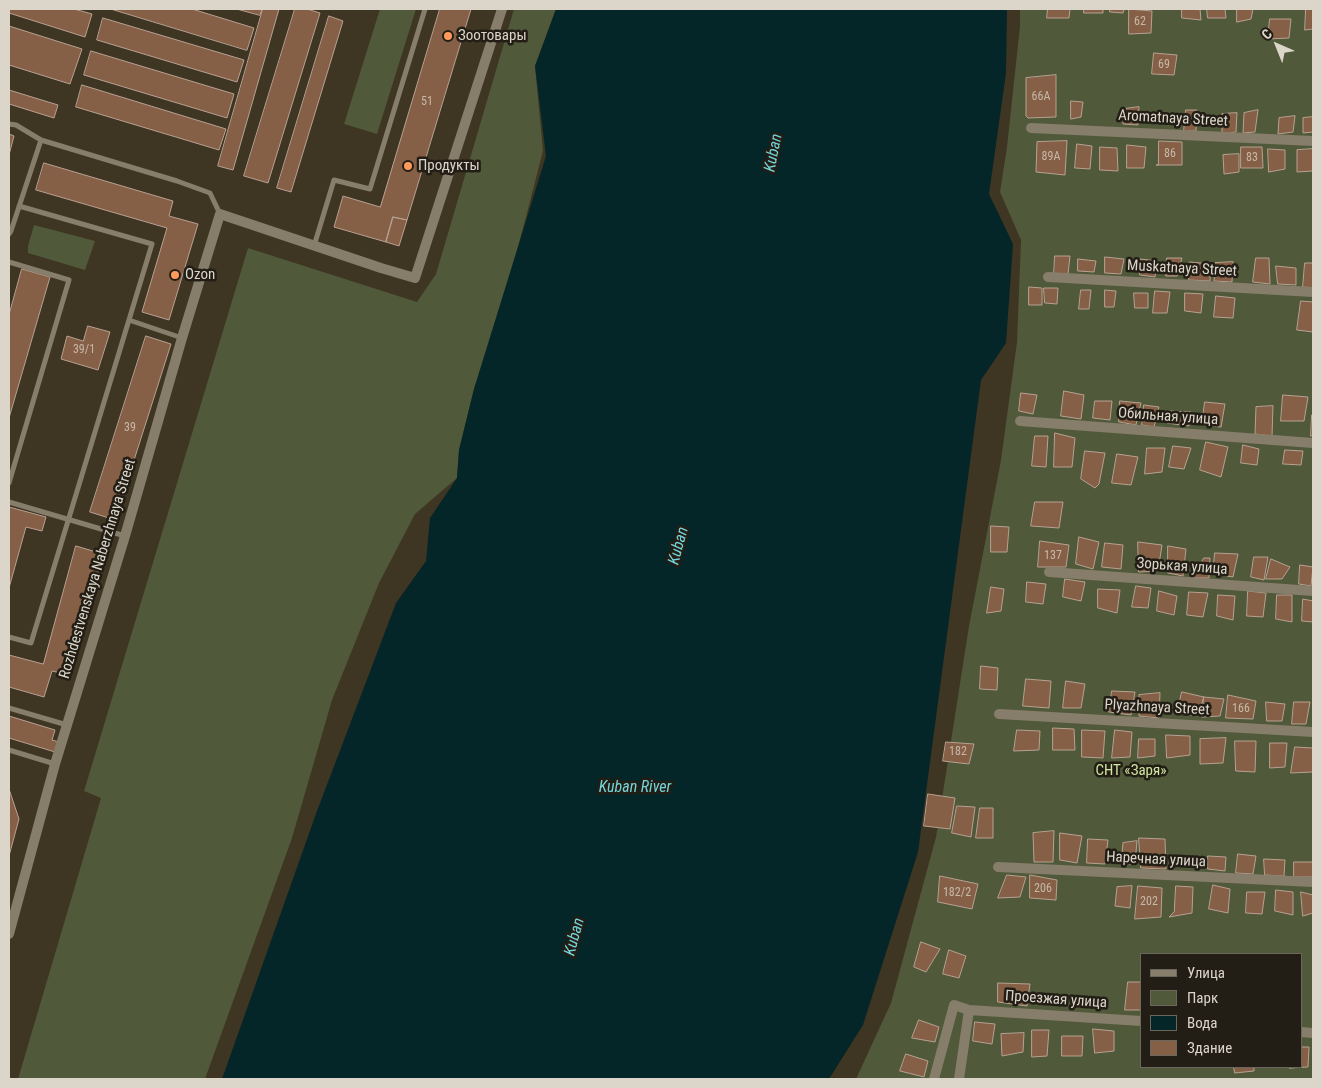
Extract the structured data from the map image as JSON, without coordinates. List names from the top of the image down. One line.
{"streets":{"street":["Aromatnaya Street","Muskatnaya Street","Обильная улица","Зорькая улица","Rozhdestvenskaya Naberzhnaya Street","Plyazhnaya Street","Наречная улица","Проезжая улица"]},"water":["Kuban","Kuban River"],"parks":["СНТ «Заря»"],"places":["Зоотовары","Продукты","Ozon"],"house_numbers":["62","69","66А","51","86","89А","83","39/1","39","137","166","182","206","182/2","202"],"legend":["Улица","Парк","Вода","Здание"],"north":"top left"}
